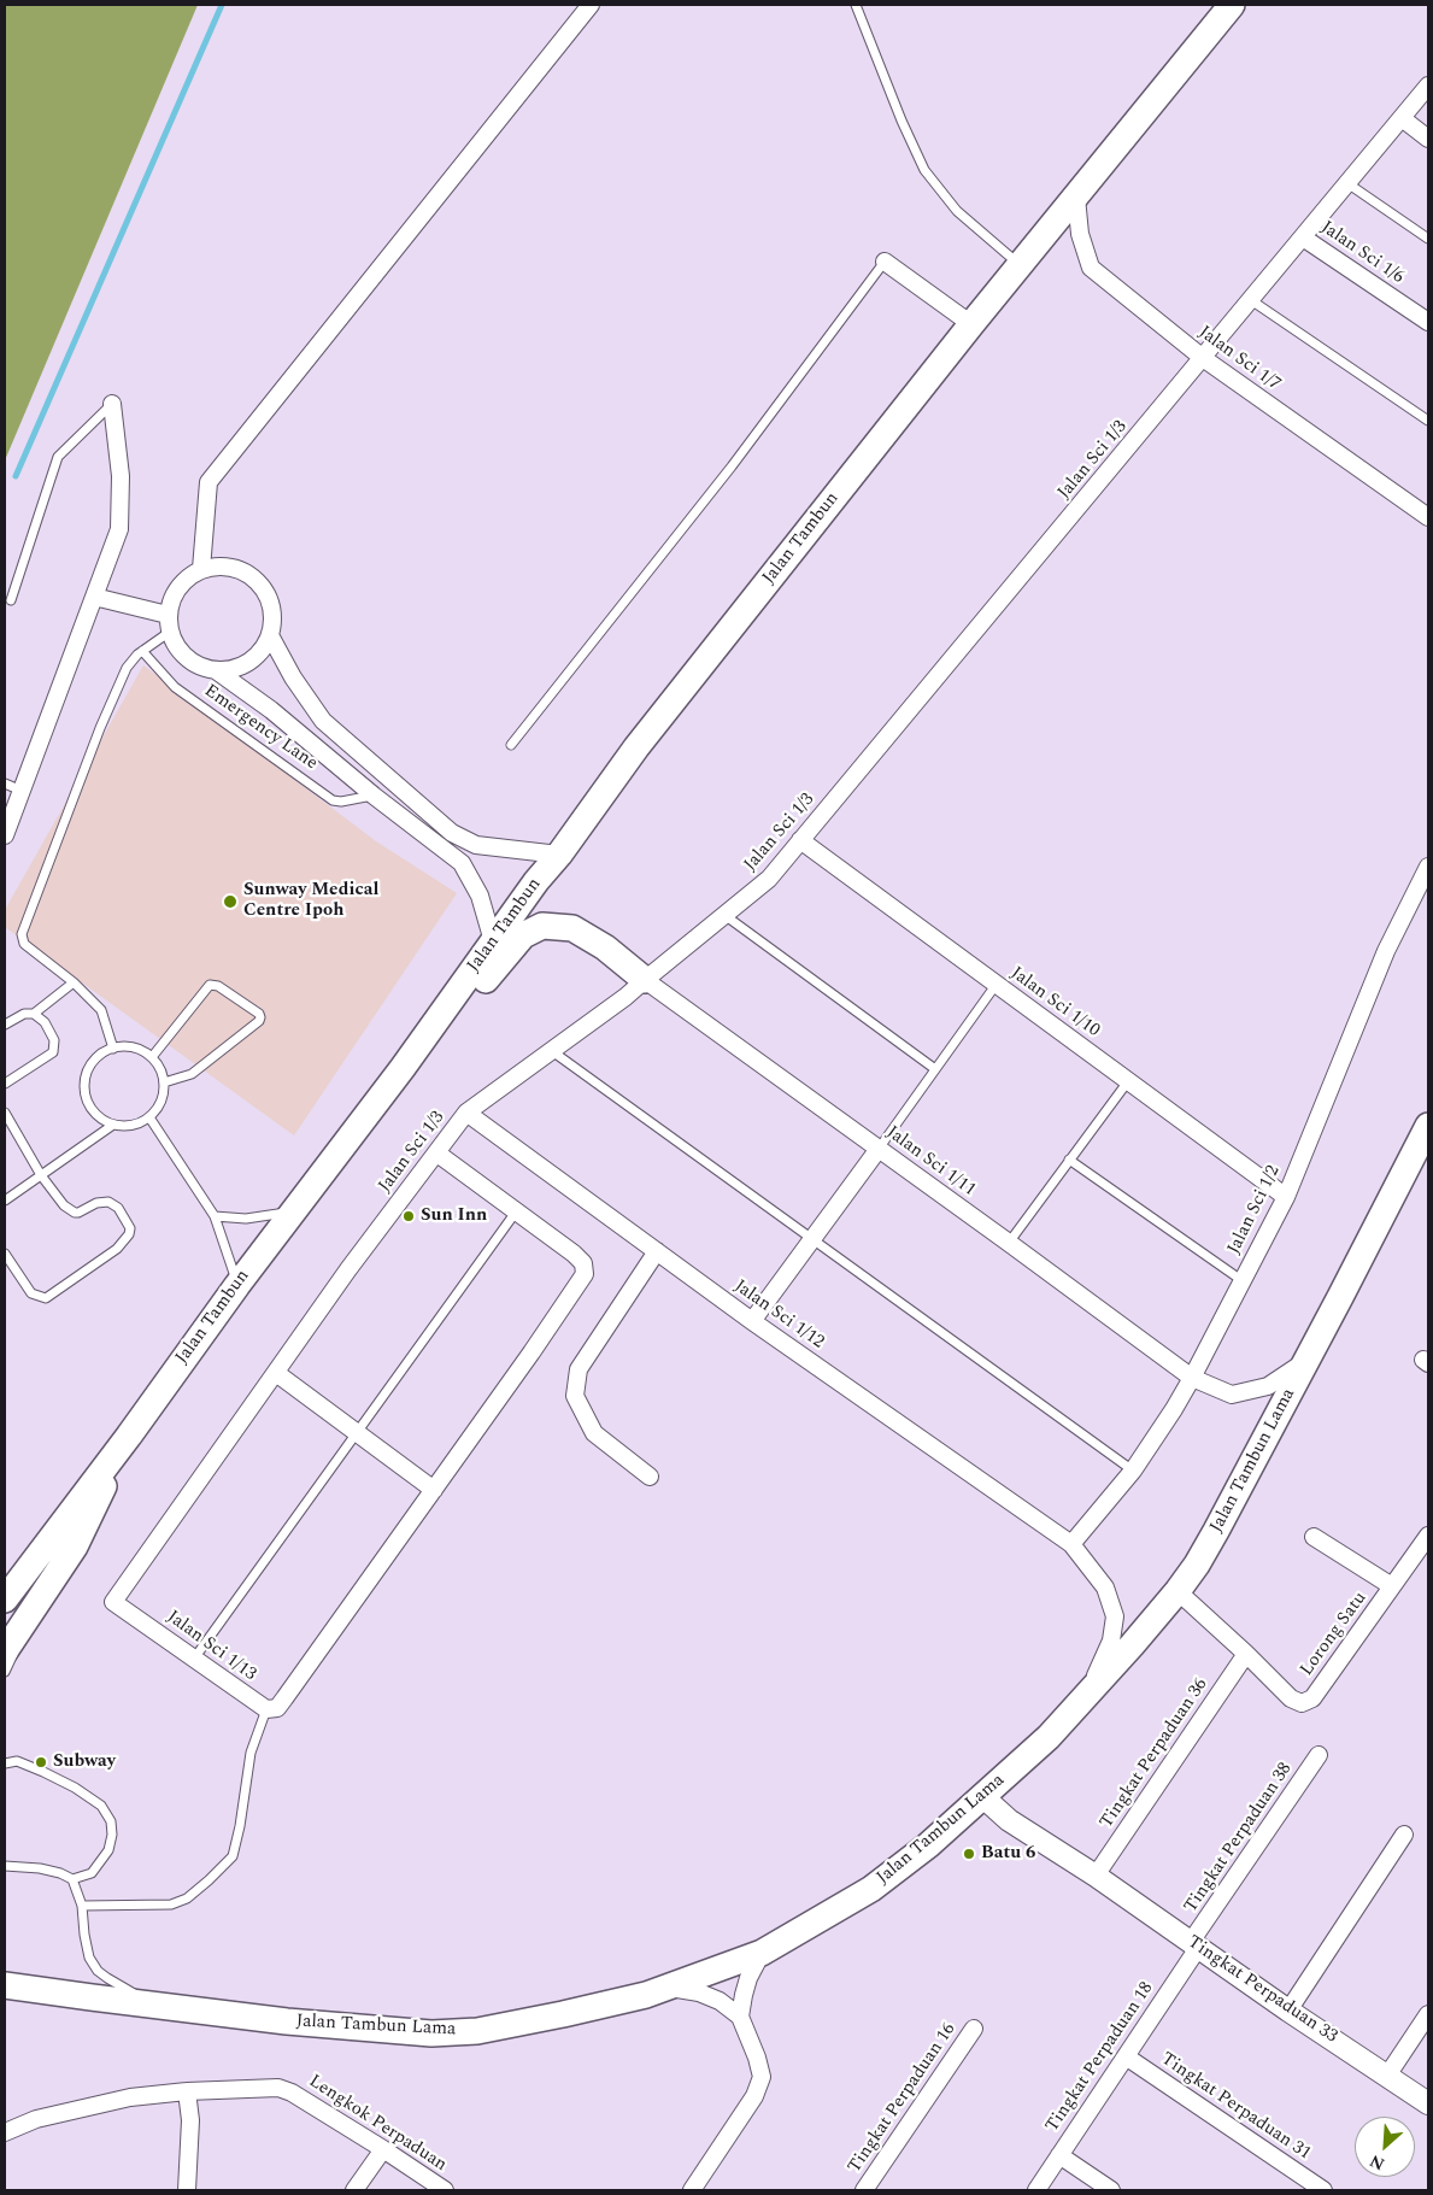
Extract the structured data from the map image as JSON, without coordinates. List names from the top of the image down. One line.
{"streets":{"main road":["Jalan Tambun","Jalan Tambun Lama"],"street":["Jalan Sci 1/6","Jalan Sci 1/7","Jalan Sci 1/3","Jalan Sci 1/10","Jalan Sci 1/11","Jalan Sci 1/2","Jalan Sci 1/12","Lorong Satu","Jalan Sci 1/13","Tingkat Perpaduan 36","Tingkat Perpaduan 38","Tingkat Perpaduan 33","Tingkat Perpaduan 18","Tingkat Perpaduan 16","Tingkat Perpaduan 31","Lengkok Perpaduan"],"lane":["Emergency Lane"]},"crossings":[["Jalan Sci 1/6","Jalan Sci 1/3"],["Jalan Sci 1/7","Jalan Sci 1/3"],["Jalan Sci 1/7","Jalan Tambun"],["Jalan Sci 1/3","Jalan Sci 1/10"],["Jalan Sci 1/3","Jalan Sci 1/11"],["Jalan Sci 1/3","Jalan Sci 1/12"],["Jalan Sci 1/3","Jalan Sci 1/13"],["Jalan Sci 1/10","Jalan Sci 1/2"],["Jalan Sci 1/11","Jalan Sci 1/2"],["Jalan Sci 1/11","Jalan Tambun Lama"],["Jalan Sci 1/2","Jalan Sci 1/12"],["Jalan Sci 1/12","Jalan Tambun Lama"],["Jalan Tambun Lama","Lorong Satu"],["Jalan Tambun Lama","Tingkat Perpaduan 33"],["Lorong Satu","Tingkat Perpaduan 36"],["Tingkat Perpaduan 36","Tingkat Perpaduan 33"],["Tingkat Perpaduan 38","Tingkat Perpaduan 33"],["Tingkat Perpaduan 38","Tingkat Perpaduan 18"],["Tingkat Perpaduan 33","Tingkat Perpaduan 18"],["Tingkat Perpaduan 18","Tingkat Perpaduan 31"]],"places":["Sunway Medical Centre Ipoh","Sun Inn","Subway","Batu 6"],"north":"bottom left"}
